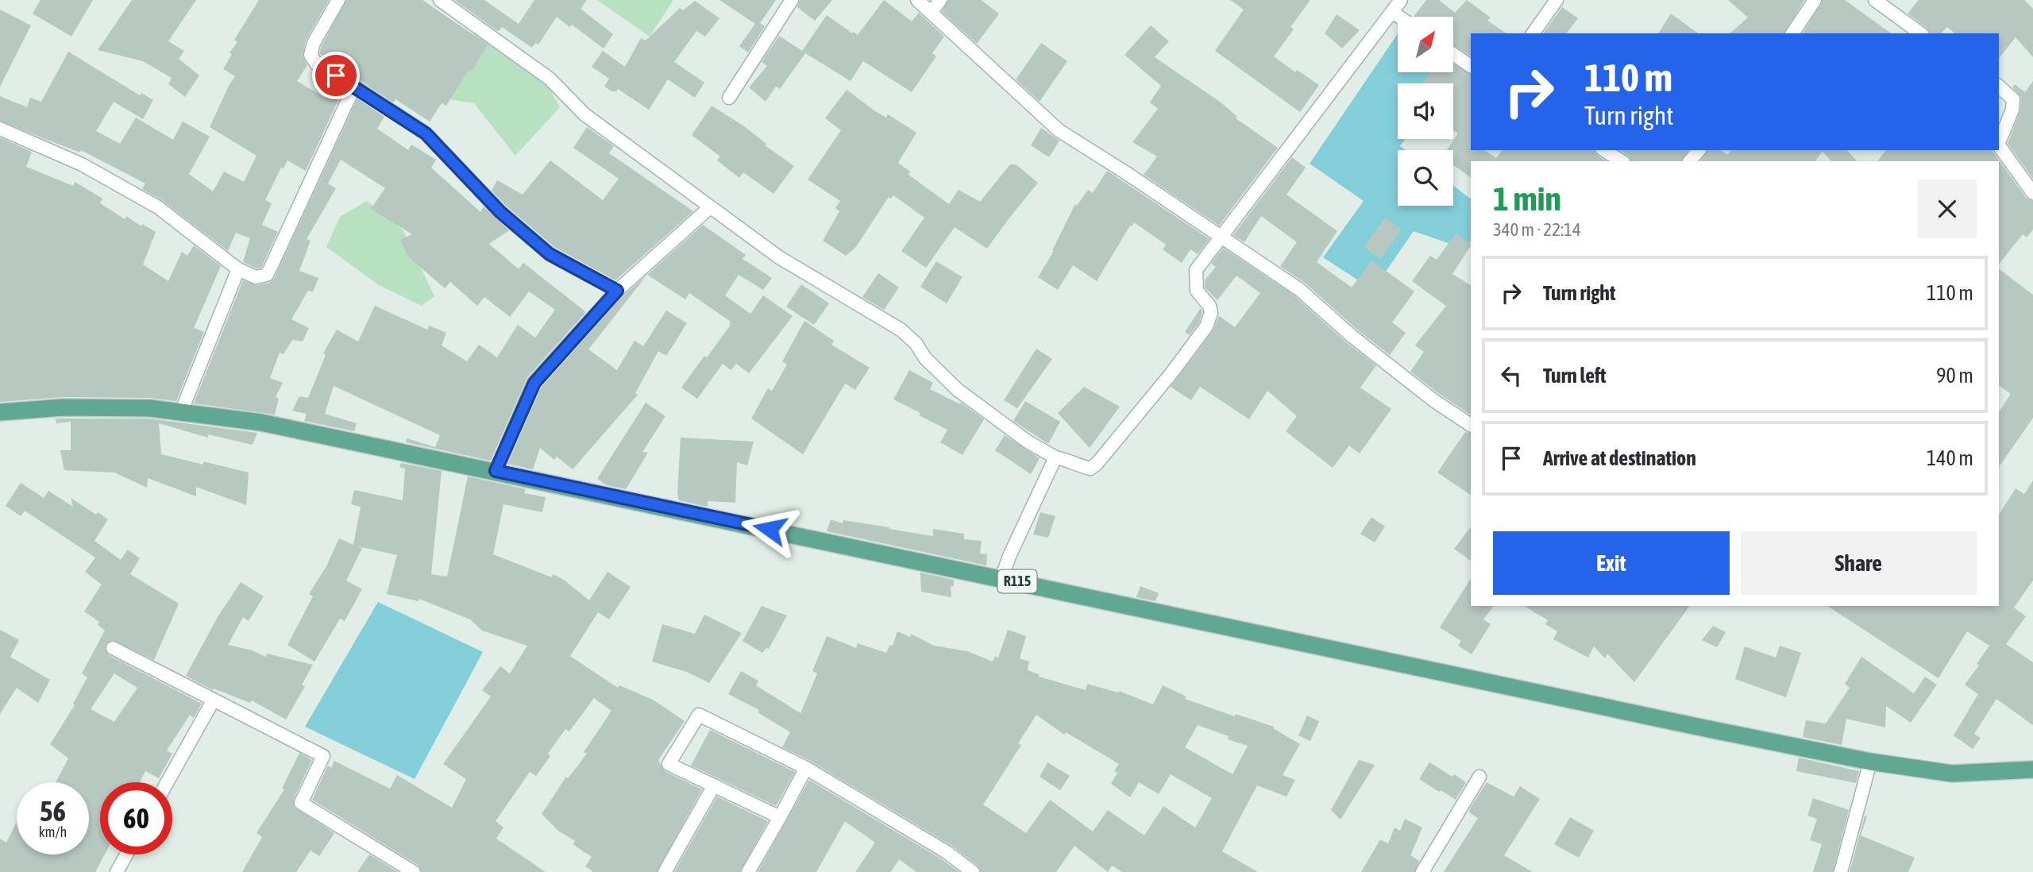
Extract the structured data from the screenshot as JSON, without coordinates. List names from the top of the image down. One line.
{"streets":{"main road":["R115"]},"north":"top right","page":{"turn":["110 m","Turn right"],"heading":["1 min","340 m · 22:14"],"list":[{"name":"Turn right","value":"110 m"},{"name":"Turn left","value":"90 m"},{"name":"Arrive at destination","value":"140 m"}],"buttons":["Exit","Share"],"speed":"56 km/h","limit":"60"}}
